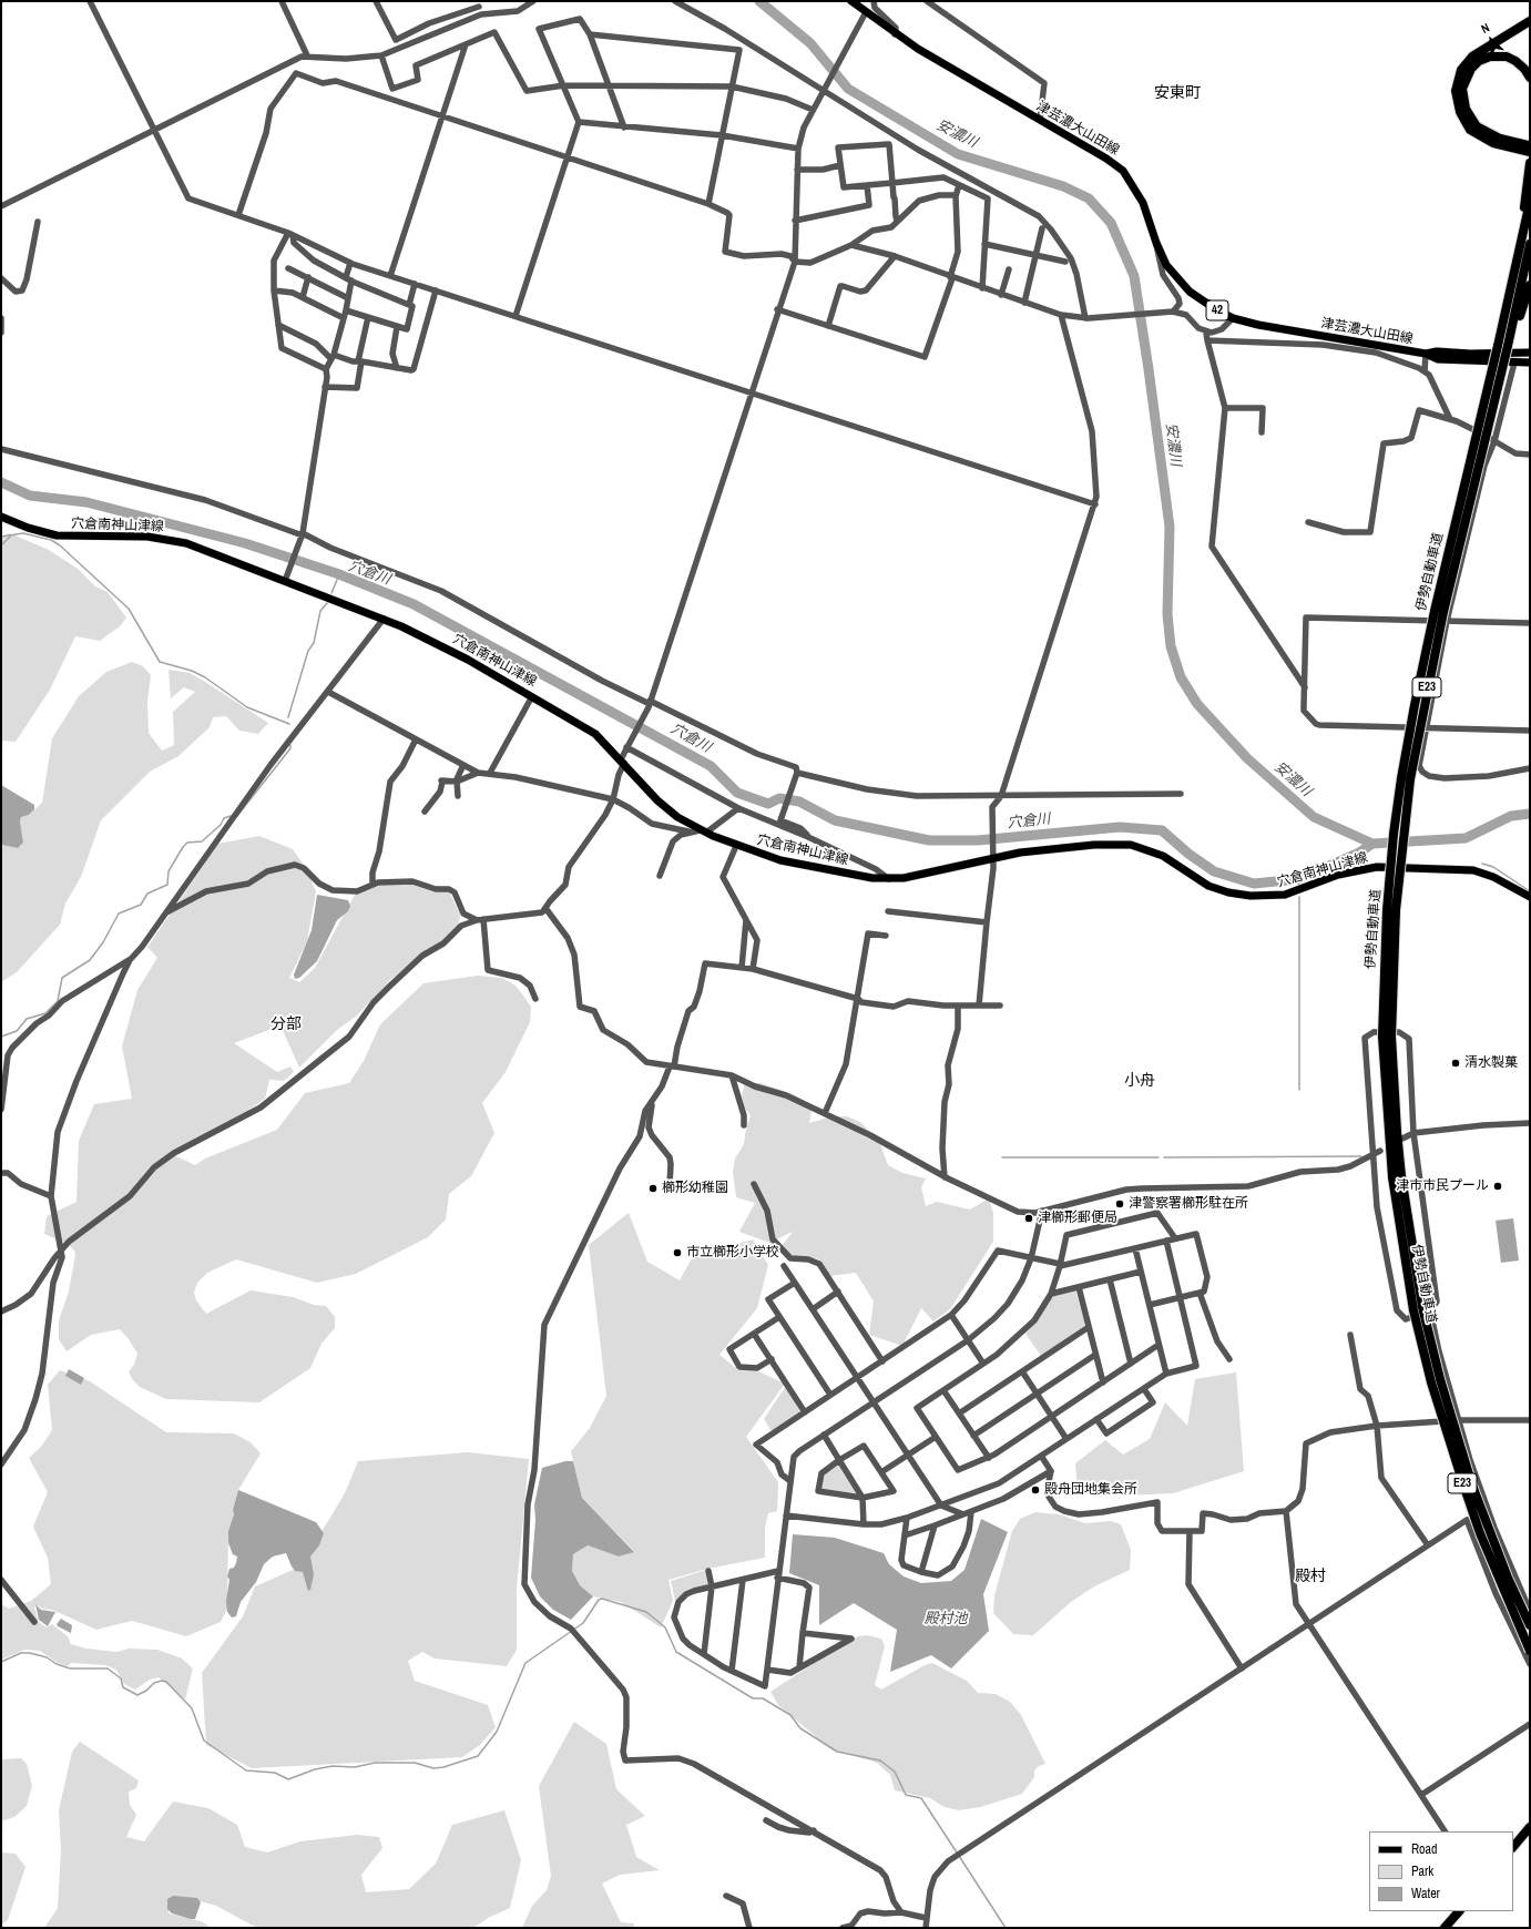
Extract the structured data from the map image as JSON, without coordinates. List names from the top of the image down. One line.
{"streets":{"highway":["伊勢自動車道","E23"],"main road":["津芸濃大山田線","42","穴倉南神山津線"]},"districts":["安東町","分部","小舟","殿村"],"water":["安濃川","穴倉川","殿村池"],"places":["清水製菓","津市市民プール","櫛形幼稚園","津警察署櫛形駐在所","津櫛形郵便局","市立櫛形小学校","殿舟団地集会所"],"legend":["Road","Park","Water"],"north":"top left"}
